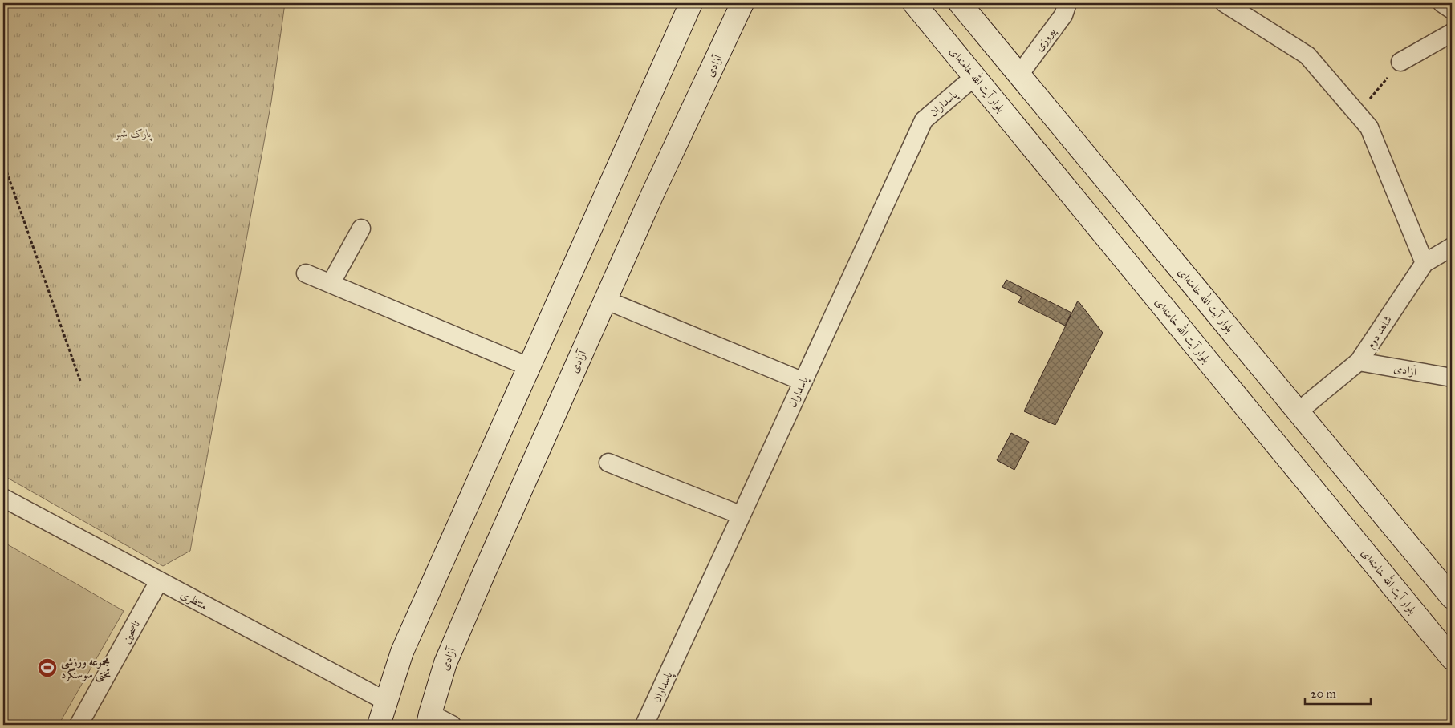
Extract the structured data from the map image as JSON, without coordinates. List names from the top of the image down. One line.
{"streets":{"main road":["آزادی","بلوار آیت الله خامنه‌ای","بلوار آیت‌ الله خامنه‌ای"],"street":["پیروزی","پاسداران","شاهد دوم","منتظری","ناصحین"]},"crossings":[["پیروزی","بلوار آیت‌ الله خامنه‌ای"],["آزادی","شاهد دوم"],["بلوار آیت الله خامنه‌ای","پاسداران"],["بلوار آیت‌ الله خامنه‌ای","شاهد دوم"],["منتظری","ناصحین"]],"parks":["پارک شهر"],"places":{"sports":["مجموعه ورزشی تختی سوسنگرد"]},"scale_bar":"20 m"}
